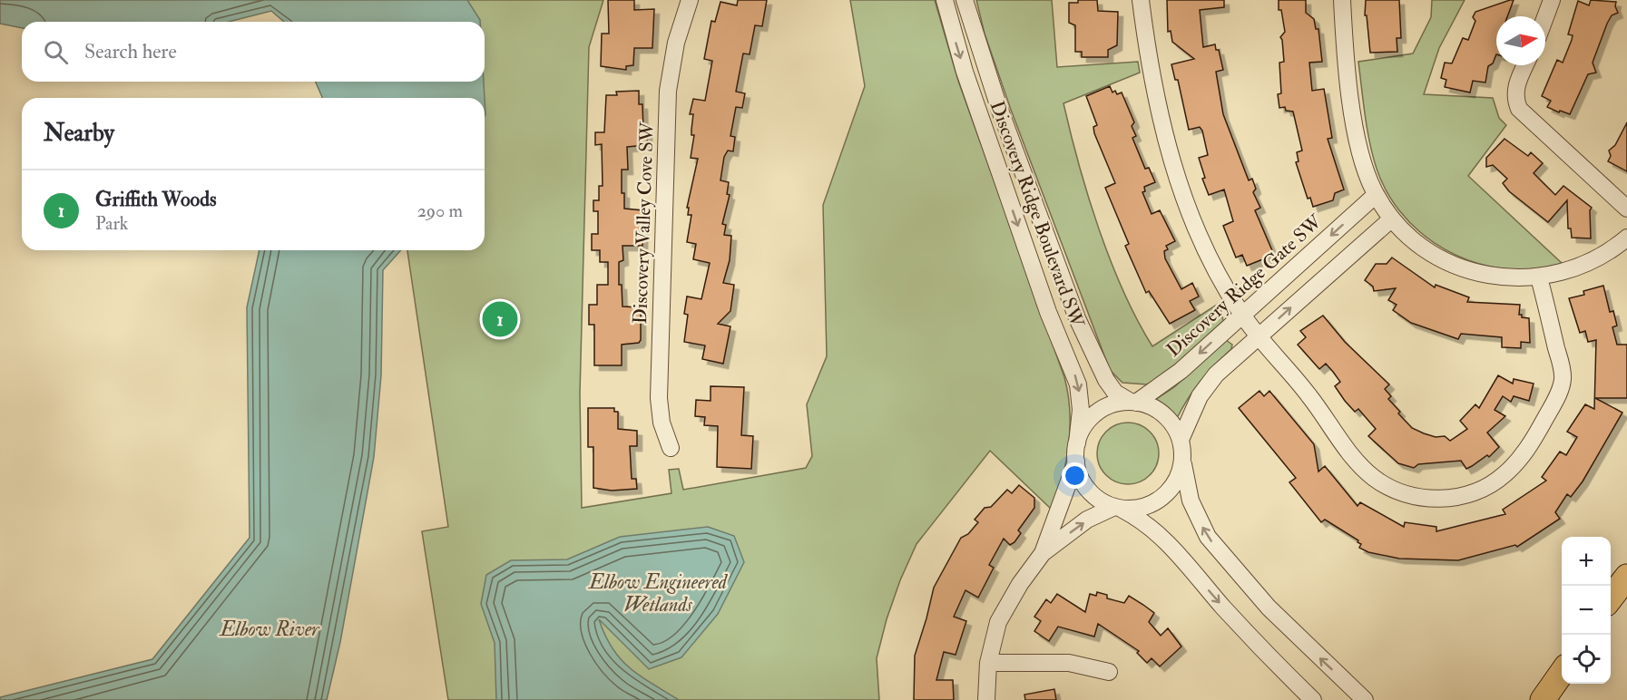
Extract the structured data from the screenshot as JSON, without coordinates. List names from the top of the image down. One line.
{"streets":{"street":["Discovery Ridge Boulevard SW","Discovery Valley Cove SW","Discovery Ridge Gate SW"]},"crossings":[["Discovery Ridge Boulevard SW","Discovery Ridge Gate SW"]],"water":["Elbow Engineered Wetlands","Elbow River"],"north":"right","page":{"search":"Search here","heading":"Nearby","list":[{"mark":"1","name":"Griffith Woods","note":"Park","value":"290 m"}],"pins":"1","map_buttons":["+","−"]}}
